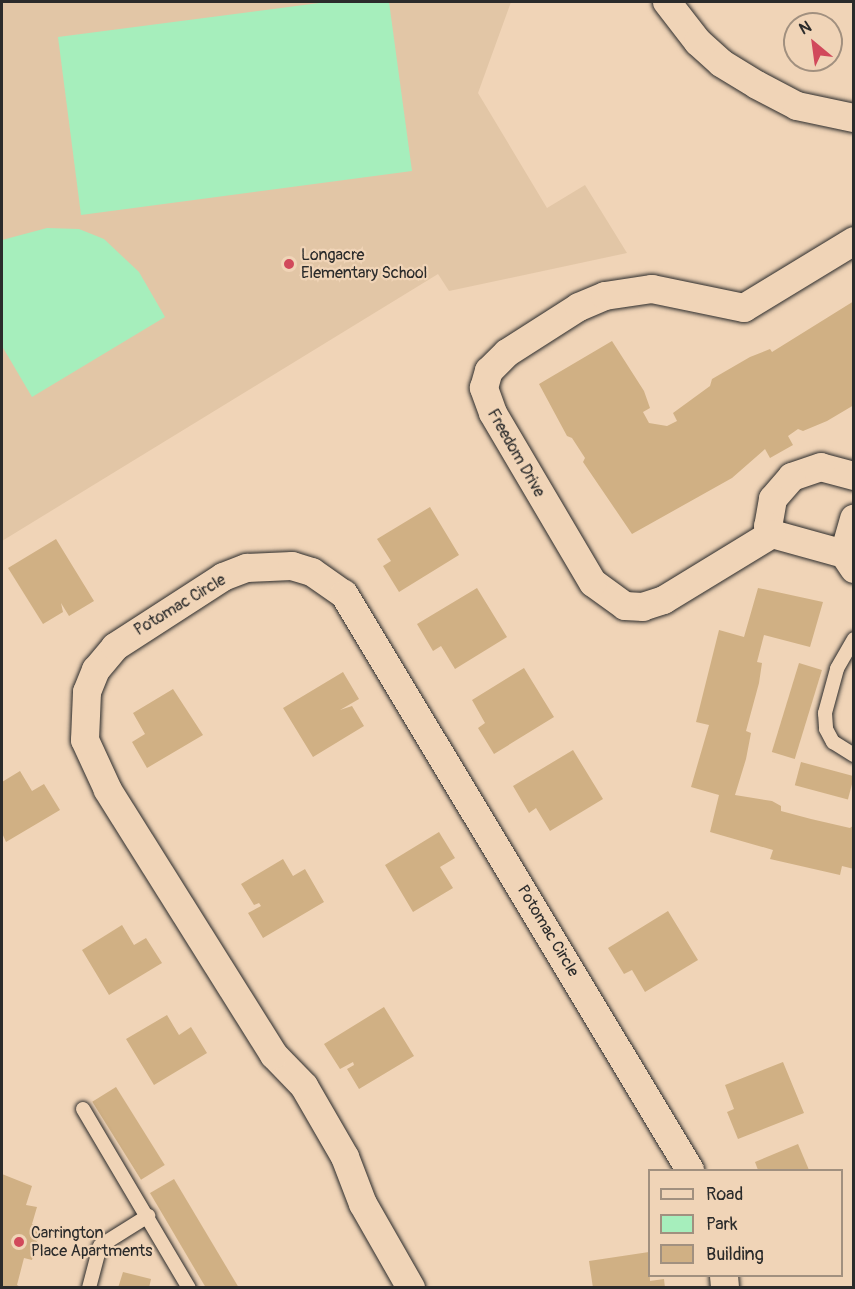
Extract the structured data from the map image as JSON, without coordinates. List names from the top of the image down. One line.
{"streets":{"street":["Freedom Drive","Potomac Circle"]},"places":["Longacre Elementary School","Carrington Place Apartments"],"legend":["Road","Park","Building"],"north":"top left"}
